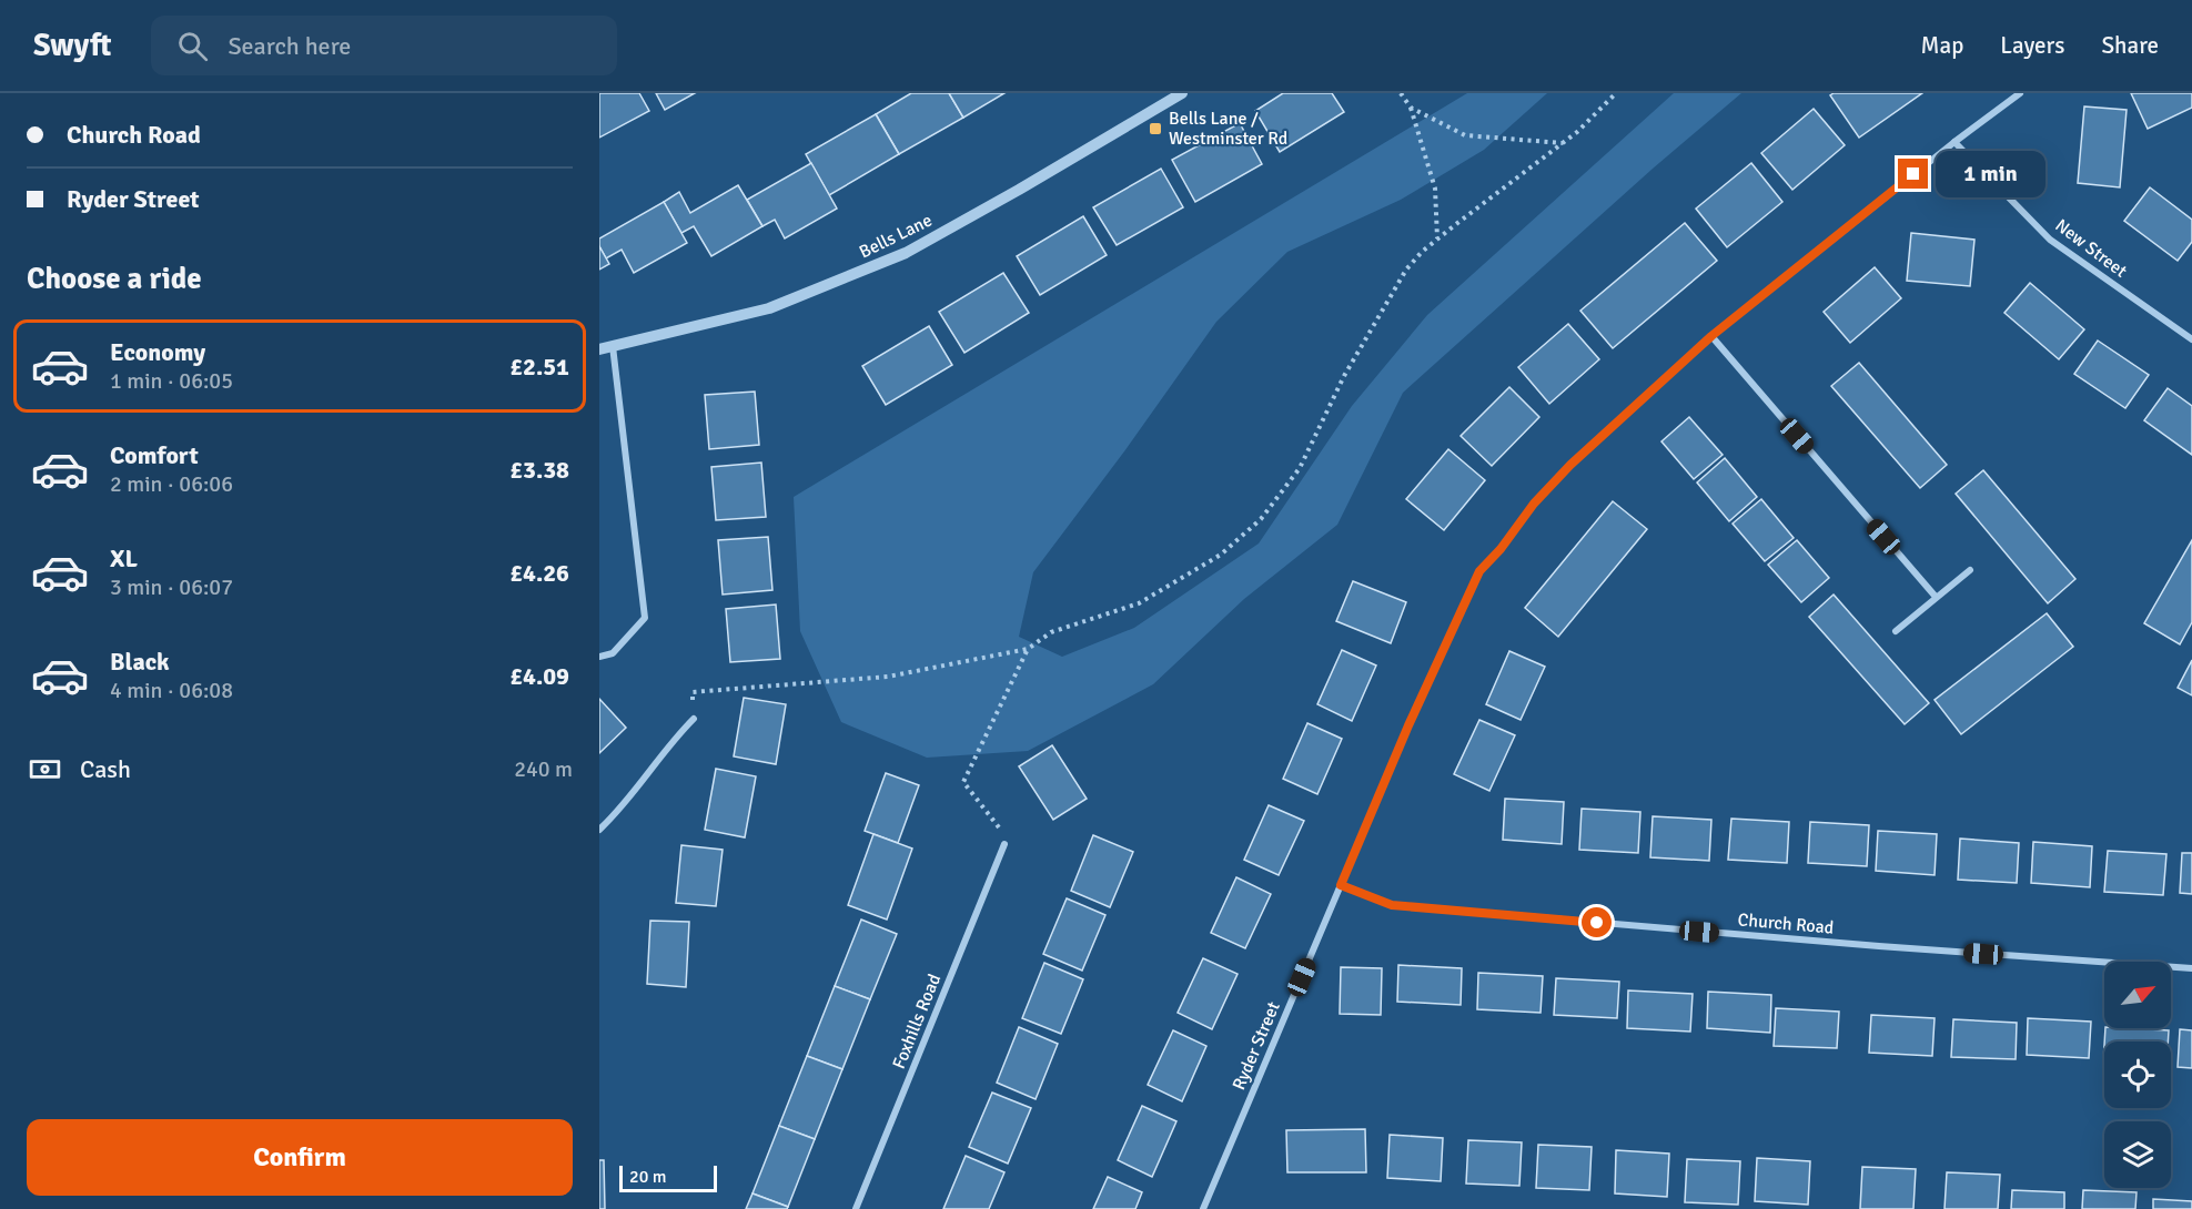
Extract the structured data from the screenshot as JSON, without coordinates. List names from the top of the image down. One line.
{"streets":{"street":["Bells Lane","New Street","Church Road","Foxhills Road","Ryder Street"]},"crossings":[["New Street","Ryder Street"],["Church Road","Ryder Street"]],"places":{"transit":["Bells Lane / Westminster Rd"]},"scale_bar":"20 m","north":"top right","page":{"header":"Swyft","search":"Search here","nav":["Map","Layers","Share"],"banner":["Church Road","Ryder Street"],"bubble":"1 min","heading":"Choose a ride","list":[{"name":"Economy","note":"1 min · 06:05","value":"£2.51"},{"name":"Comfort","note":"2 min · 06:06","value":"£3.38"},{"name":"XL","note":"3 min · 06:07","value":"£4.26"},{"name":"Black","note":"4 min · 06:08","value":"£4.09"}],"pay":["Cash","240 m"],"buttons":"Confirm","scale":"20 m"}}
